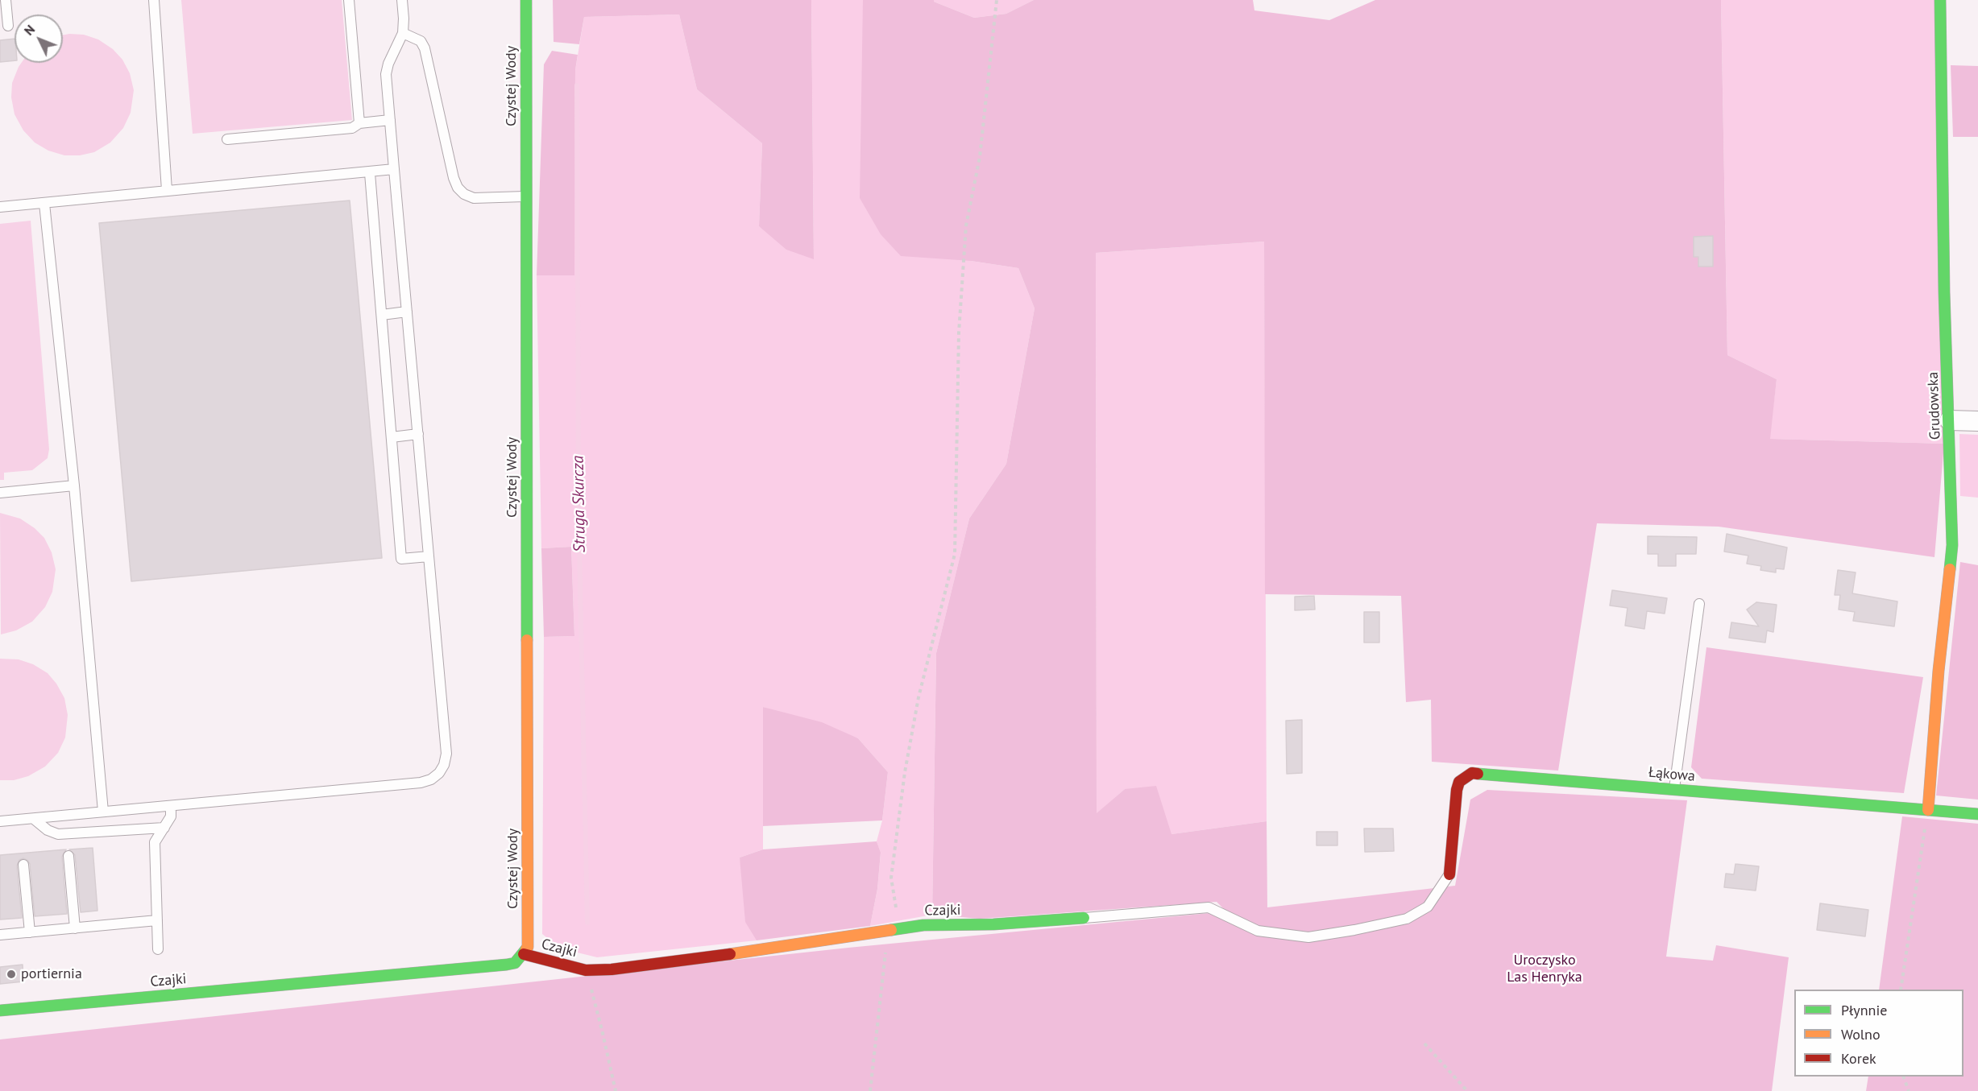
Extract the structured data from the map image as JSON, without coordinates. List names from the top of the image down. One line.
{"streets":{"street":["Czystej Wody","Grudowska","Łąkowa","Czajki"]},"crossings":[["Czystej Wody","Czajki"],["Grudowska","Łąkowa"]],"water":["Struga Skurcza"],"parks":["Uroczysko Las Henryka"],"places":["portiernia"],"legend":["Płynnie","Wolno","Korek"],"north":"top left"}
